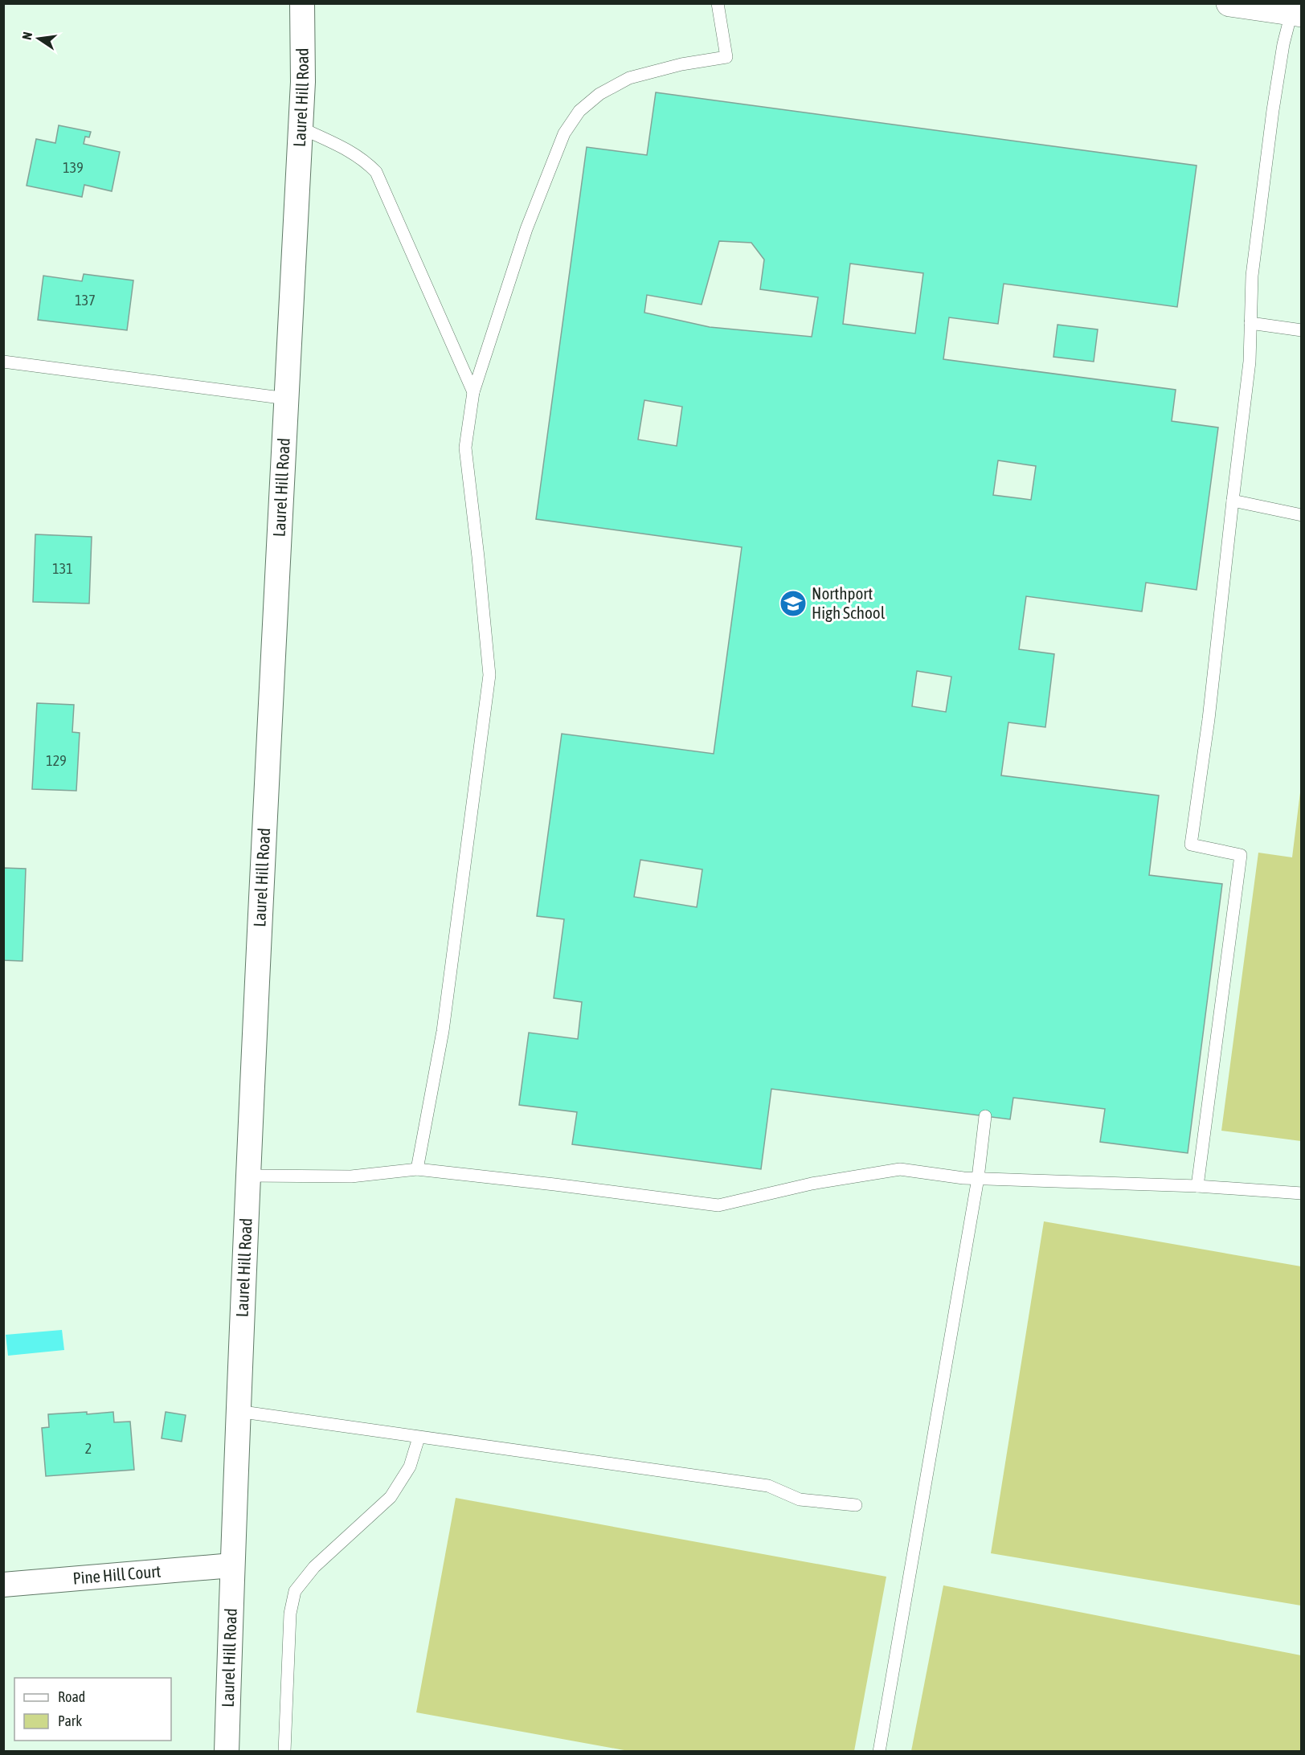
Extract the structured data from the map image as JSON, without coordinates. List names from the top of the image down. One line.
{"streets":{"street":["Laurel Hill Road","Pine Hill Court"]},"crossings":[["Laurel Hill Road","Pine Hill Court"]],"places":{"school or university":["Northport High School"]},"house_numbers":["139","137","131","129","2"],"legend":["Road","Park"],"north":"left"}
